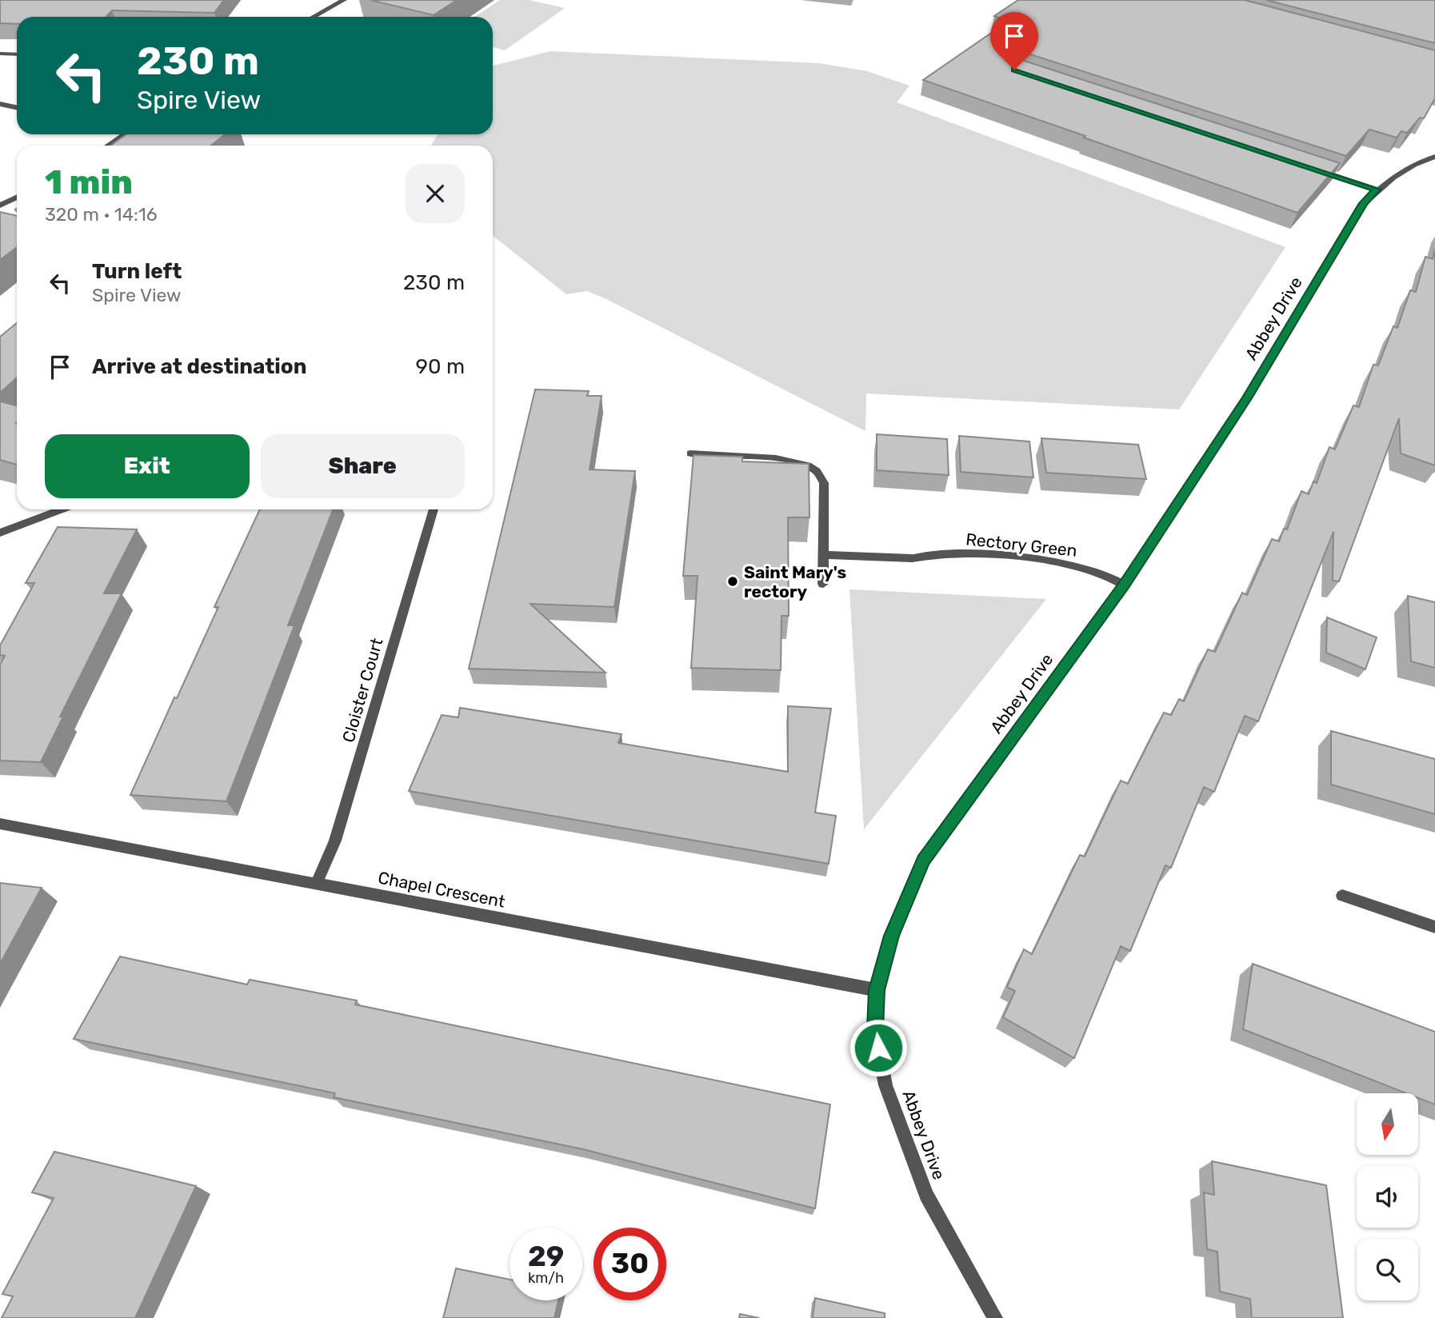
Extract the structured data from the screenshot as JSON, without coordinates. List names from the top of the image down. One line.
{"streets":{"street":["Abbey Drive","Rectory Green","Cloister Court","Chapel Crescent"]},"crossings":[["Abbey Drive","Rectory Green"],["Abbey Drive","Chapel Crescent"],["Cloister Court","Chapel Crescent"]],"places":["Saint Mary's rectory"],"north":"bottom","page":{"turn":["230 m","Spire View"],"heading":["1 min","320 m · 14:16"],"list":[{"name":"Turn left","note":"Spire View","value":"230 m"},{"name":"Arrive at destination","value":"90 m"}],"buttons":["Exit","Share"],"speed":"29 km/h","limit":"30"}}
